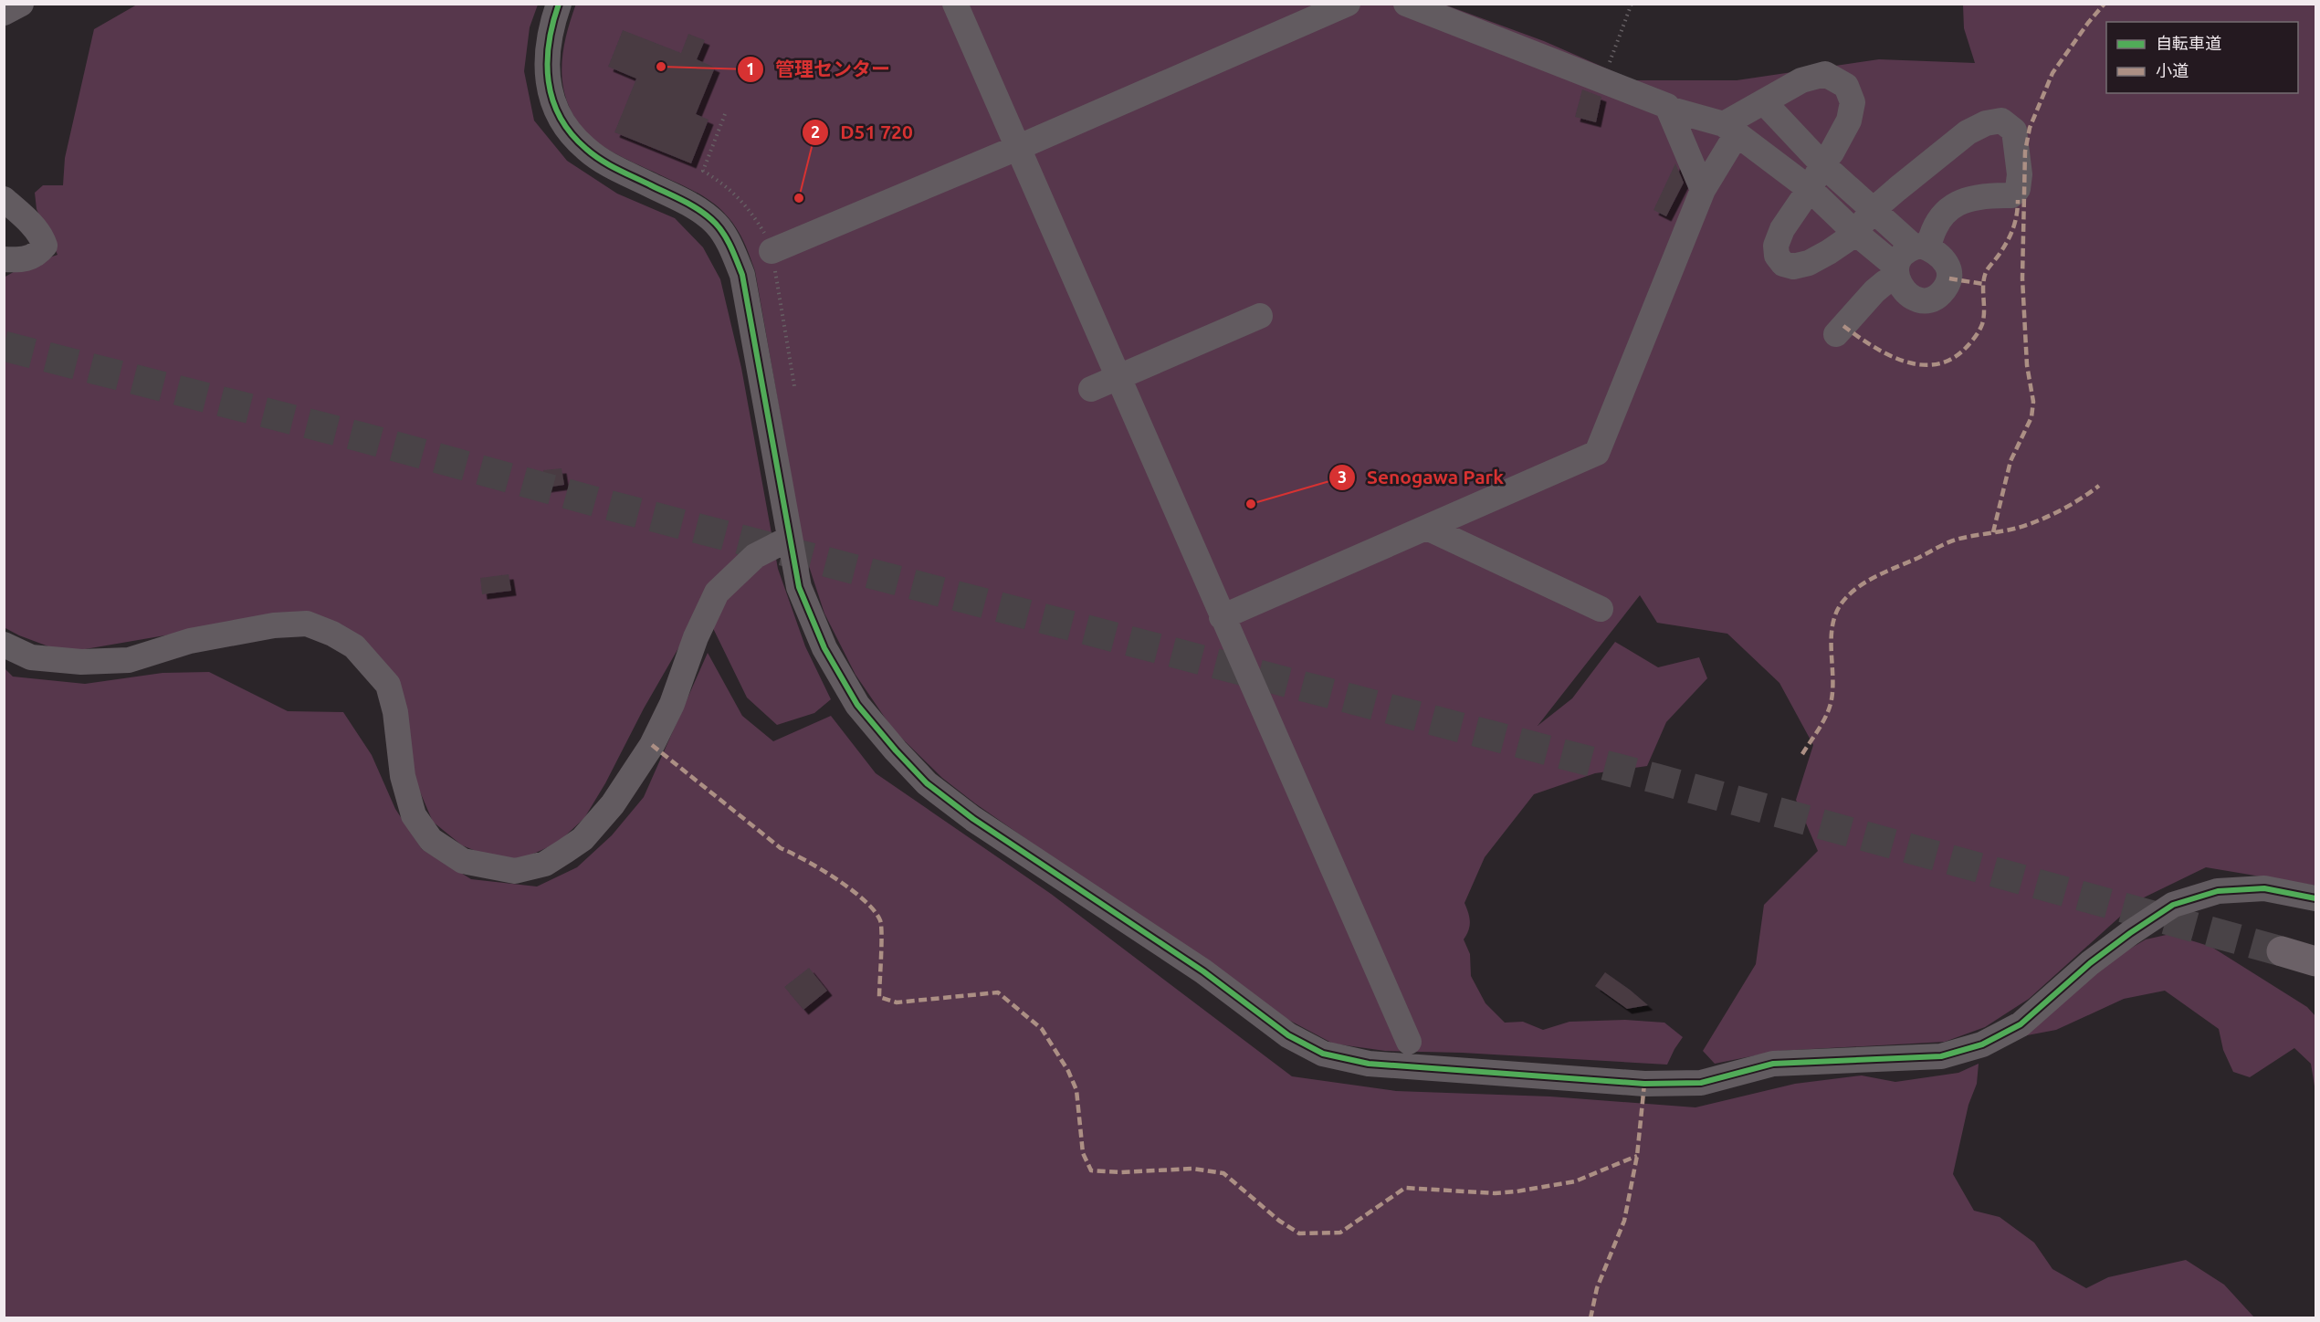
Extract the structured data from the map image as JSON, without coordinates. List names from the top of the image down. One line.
{"places":["管理センター","D51 720","Senogawa Park"],"legend":["自転車道","小道"]}
